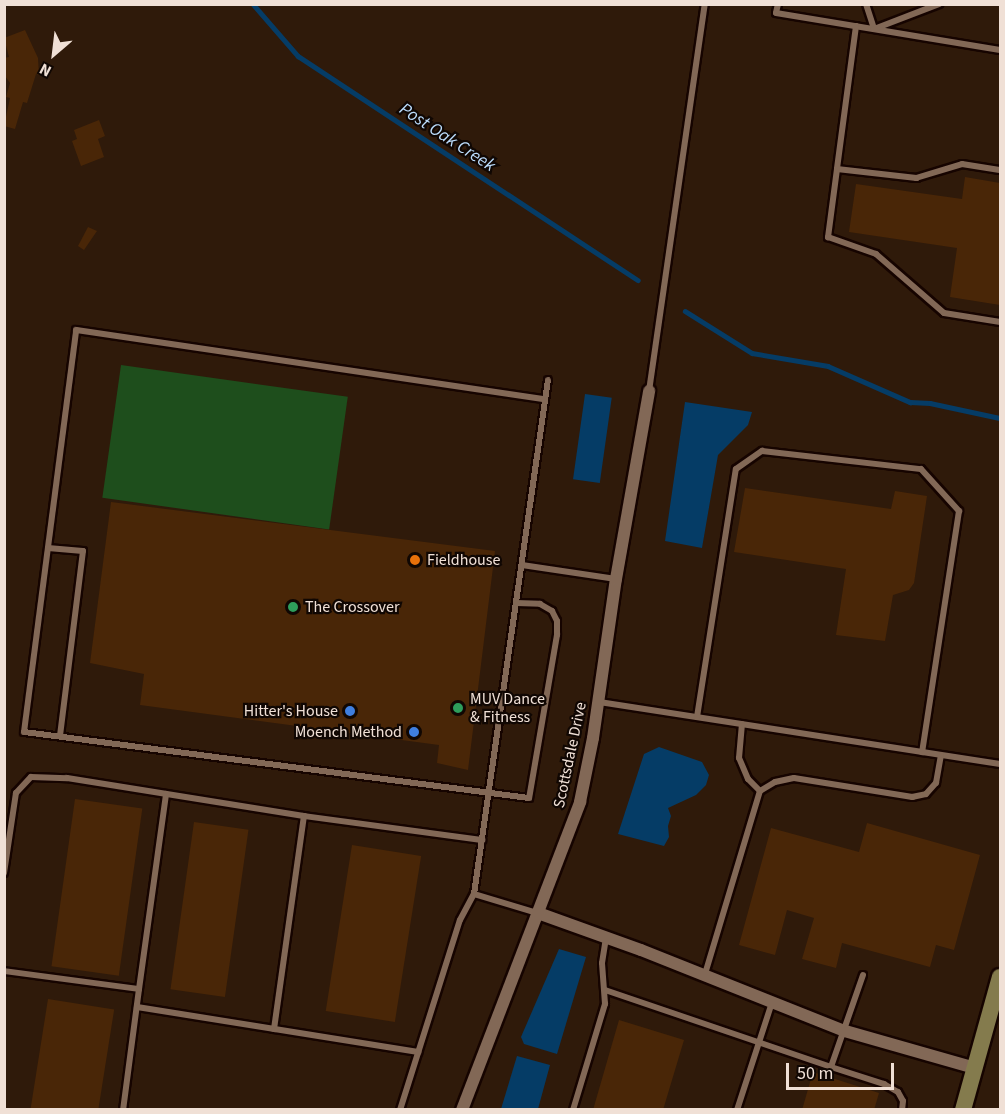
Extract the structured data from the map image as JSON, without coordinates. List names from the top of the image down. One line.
{"streets":{"street":["Scottsdale Drive"]},"water":["Post Oak Creek"],"places":["Fieldhouse","The Crossover","MUV Dance & Fitness","Hitter's House","Moench Method"],"scale_bar":"50 m","north":"bottom left"}
